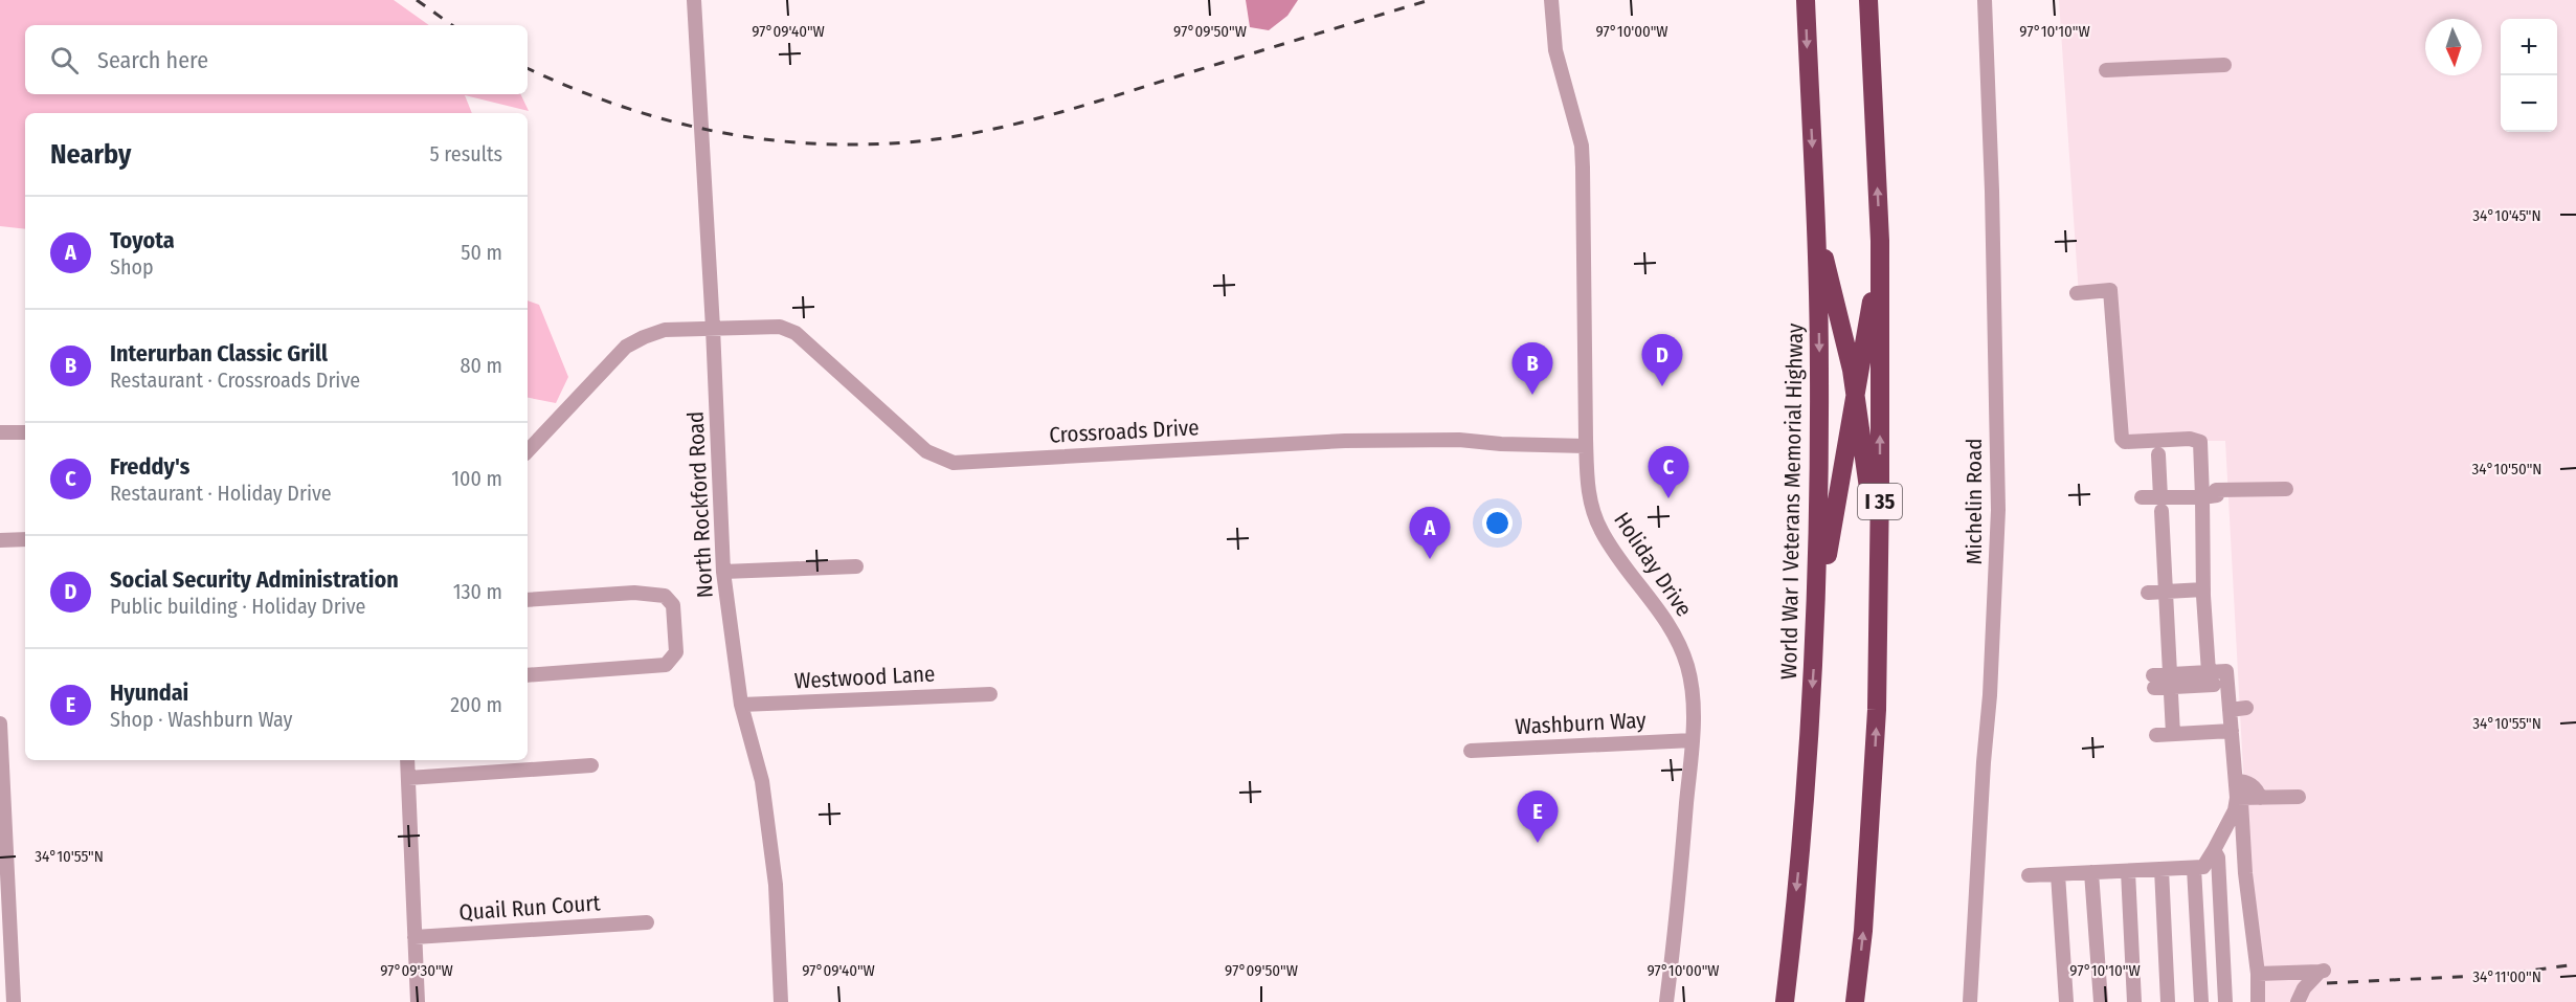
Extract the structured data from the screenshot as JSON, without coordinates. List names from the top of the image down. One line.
{"streets":{"highway":["World War I Veterans Memorial Highway","I 35"],"street":["Crossroads Drive","Michelin Road","North Rockford Road","Holiday Drive","Westwood Lane","Washburn Way","Quail Run Court"]},"crossings":[["Crossroads Drive","North Rockford Road"],["Crossroads Drive","Holiday Drive"],["North Rockford Road","Westwood Lane"],["Holiday Drive","Washburn Way"]],"north":"bottom","page":{"map_buttons":["+","−"],"search":"Search here","heading":["Nearby","5 results"],"list":[{"mark":"A","name":"Toyota","note":"Shop","value":"50 m"},{"mark":"B","name":"Interurban Classic Grill","note":"Restaurant · Crossroads Drive","value":"80 m"},{"mark":"C","name":"Freddy's","note":"Restaurant · Holiday Drive","value":"100 m"},{"mark":"D","name":"Social Security Administration","note":"Public building · Holiday Drive","value":"130 m"},{"mark":"E","name":"Hyundai","note":"Shop · Washburn Way","value":"200 m"}],"pins":["D","B","C","A","E"]},"coordinates":["97°09'40\"W","97°09'50\"W","97°10'00\"W","97°10'10\"W","34°10'45\"N","34°10'50\"N","34°10'55\"N","97°09'30\"W","34°11'00\"N"]}
